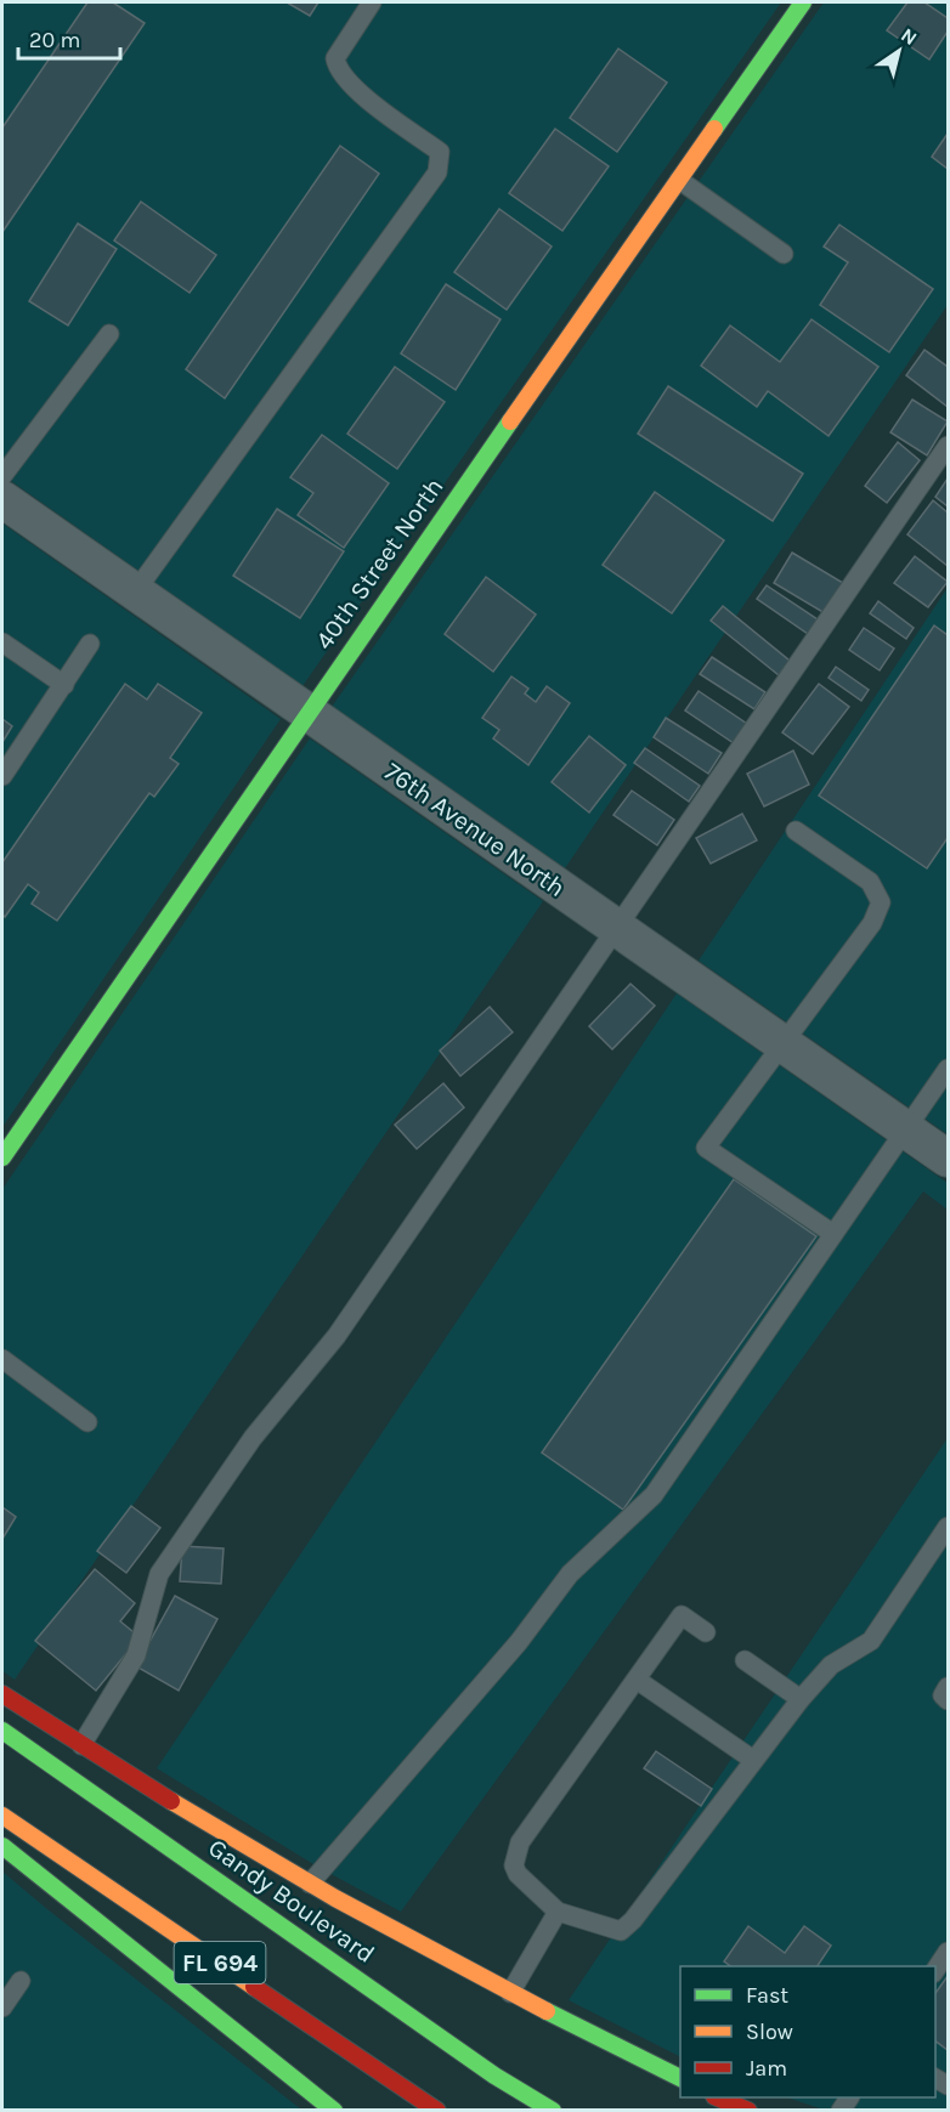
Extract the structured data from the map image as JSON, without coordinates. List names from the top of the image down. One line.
{"streets":{"main road":["40th Street North","Gandy Boulevard","FL 694"],"street":["76th Avenue North"]},"crossings":[["40th Street North","76th Avenue North"]],"legend":["Fast","Slow","Jam"],"scale_bar":"20 m","north":"top right"}
